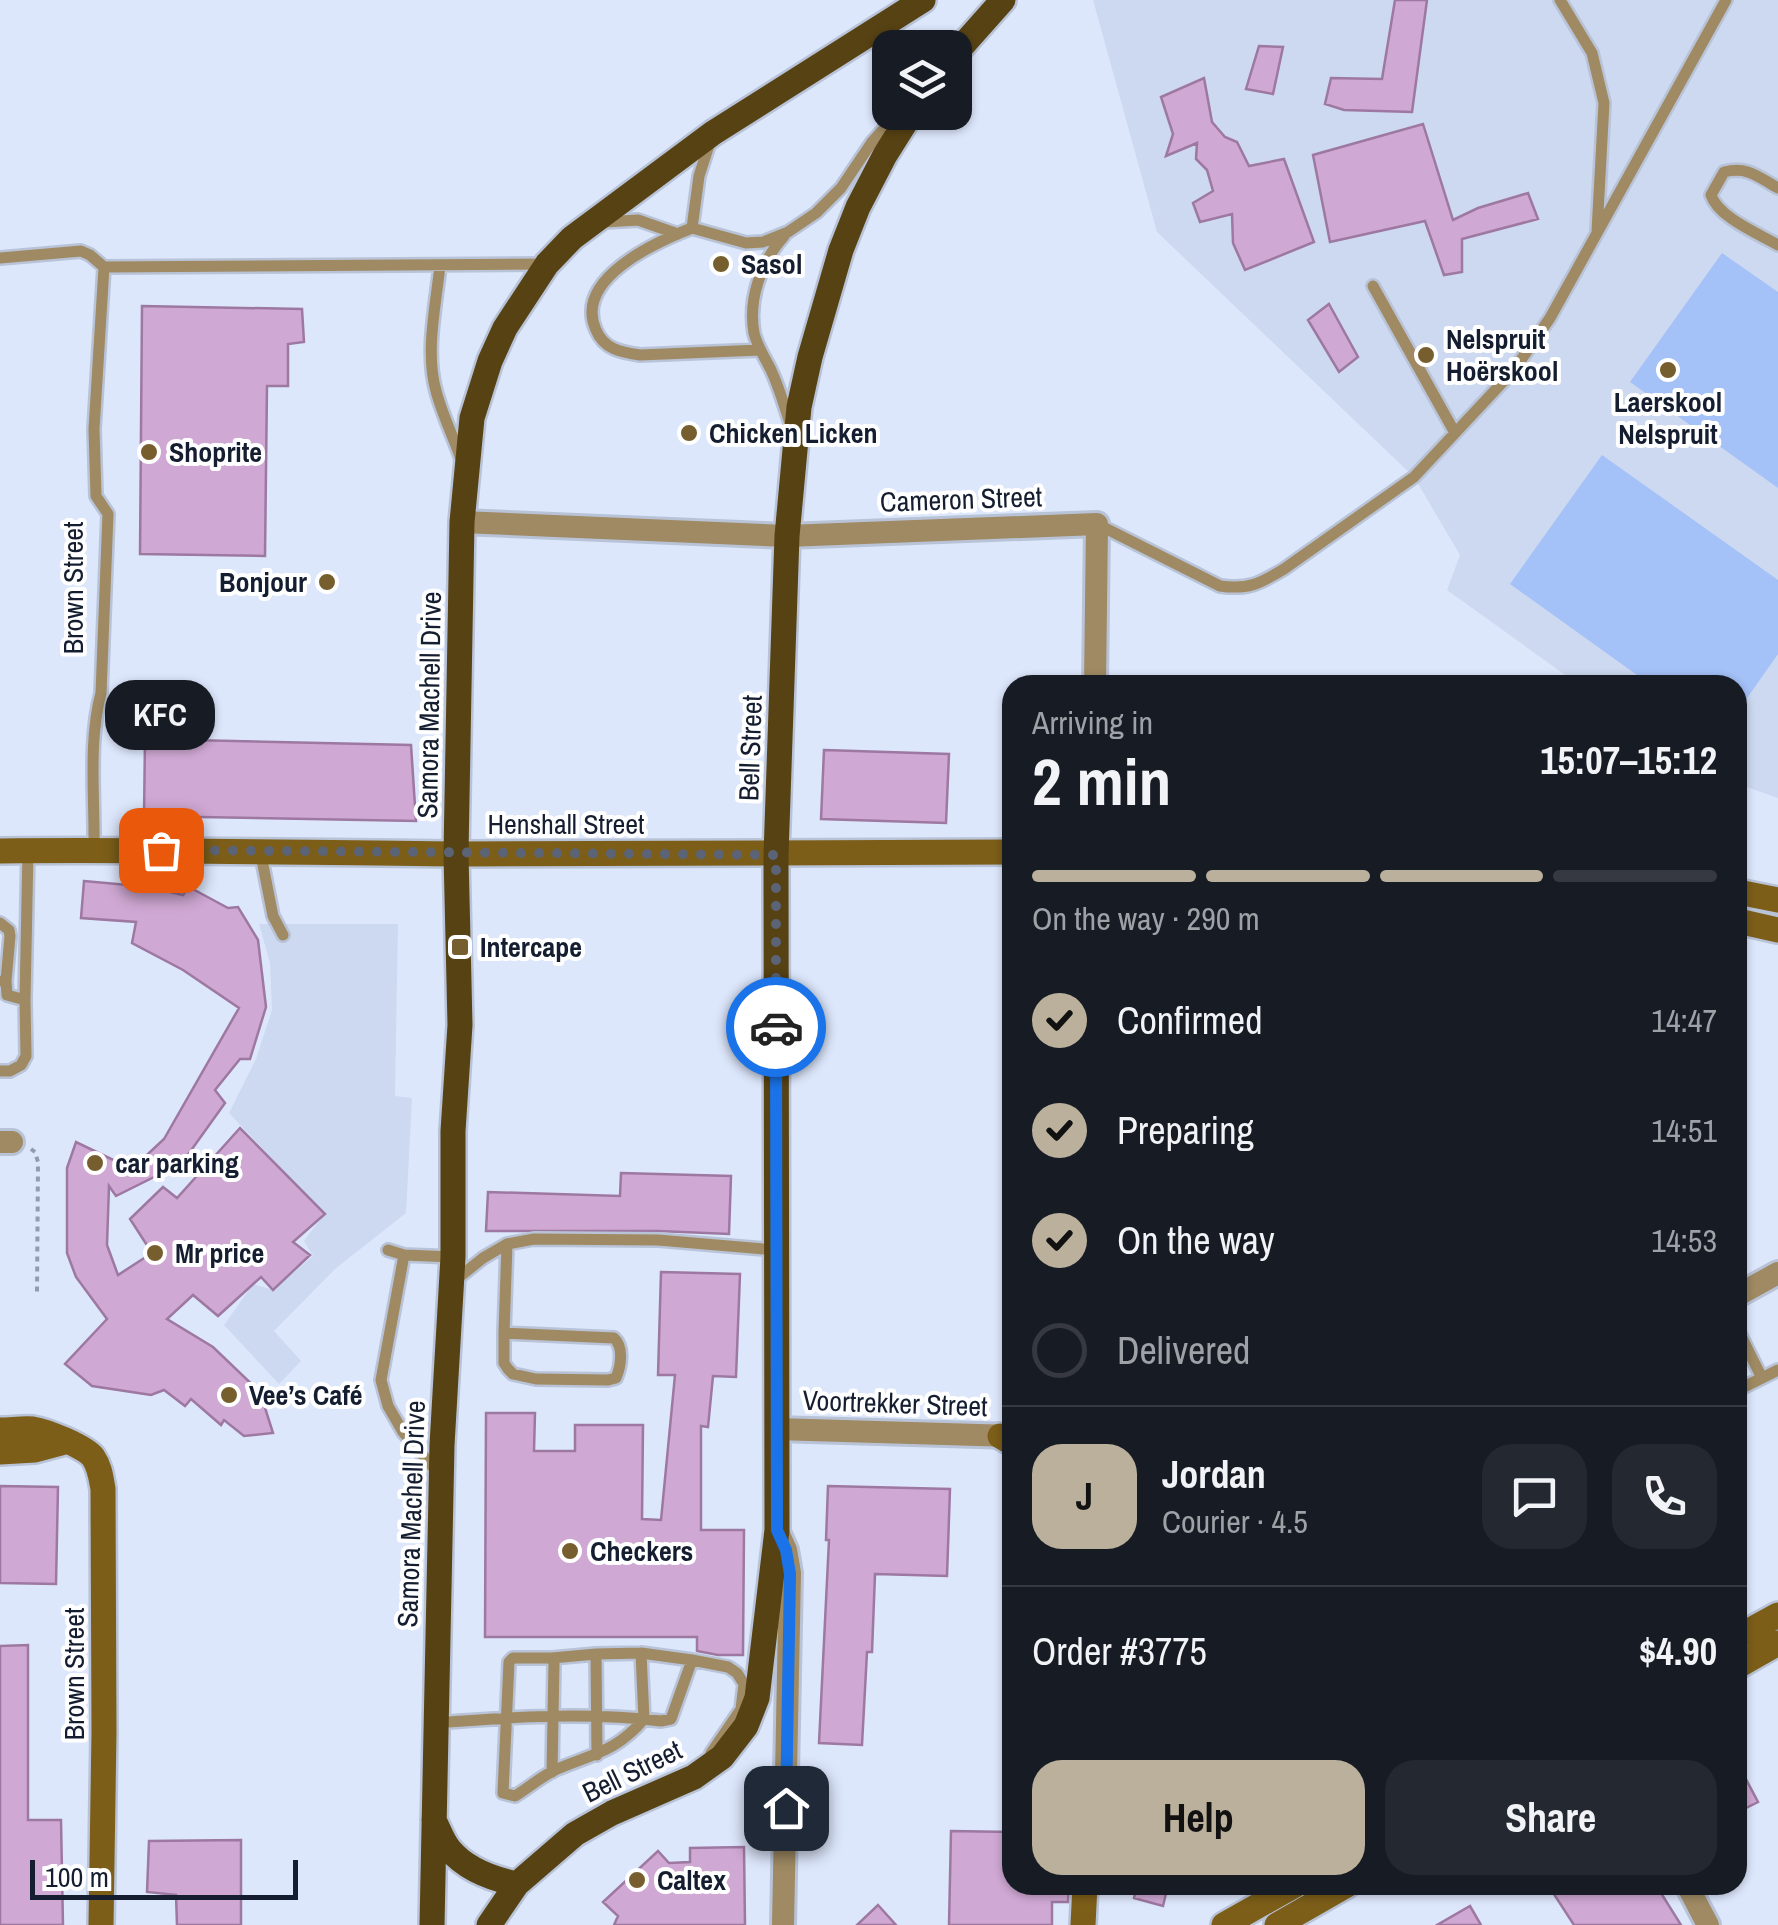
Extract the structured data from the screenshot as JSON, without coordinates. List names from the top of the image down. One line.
{"streets":{"main road":["Samora Machell Drive","Bell Street"],"street":["Cameron Street","Brown Street","Henshall Street","Voortrekker Street"]},"crossings":[["Cameron Street","Samora Machell Drive"],["Cameron Street","Bell Street"],["Brown Street","Henshall Street"],["Samora Machell Drive","Henshall Street"],["Bell Street","Henshall Street"],["Bell Street","Voortrekker Street"]],"places":{"other":["Sasol","Nelspruit Hoërskool","Laerskool Nelspruit","Chicken Licken","Shoprite","Bonjour","KFC","car parking","Mr price","Vee’s Café","Checkers","Caltex"],"transit":["Intercape"]},"scale_bar":"100 m","page":{"heading":["2 min","Arriving in","15:07–15:12"],"panel":["Jordan","Courier · 4.5","Order #3775","$4.90"],"bubble":"KFC","bar":"On the way · 290 m","list":[["Confirmed","14:47"],["Preparing","14:51"],["On the way","14:53"],"Delivered"],"round":"J","buttons":["Help","Share"],"scale":"100 m"}}
